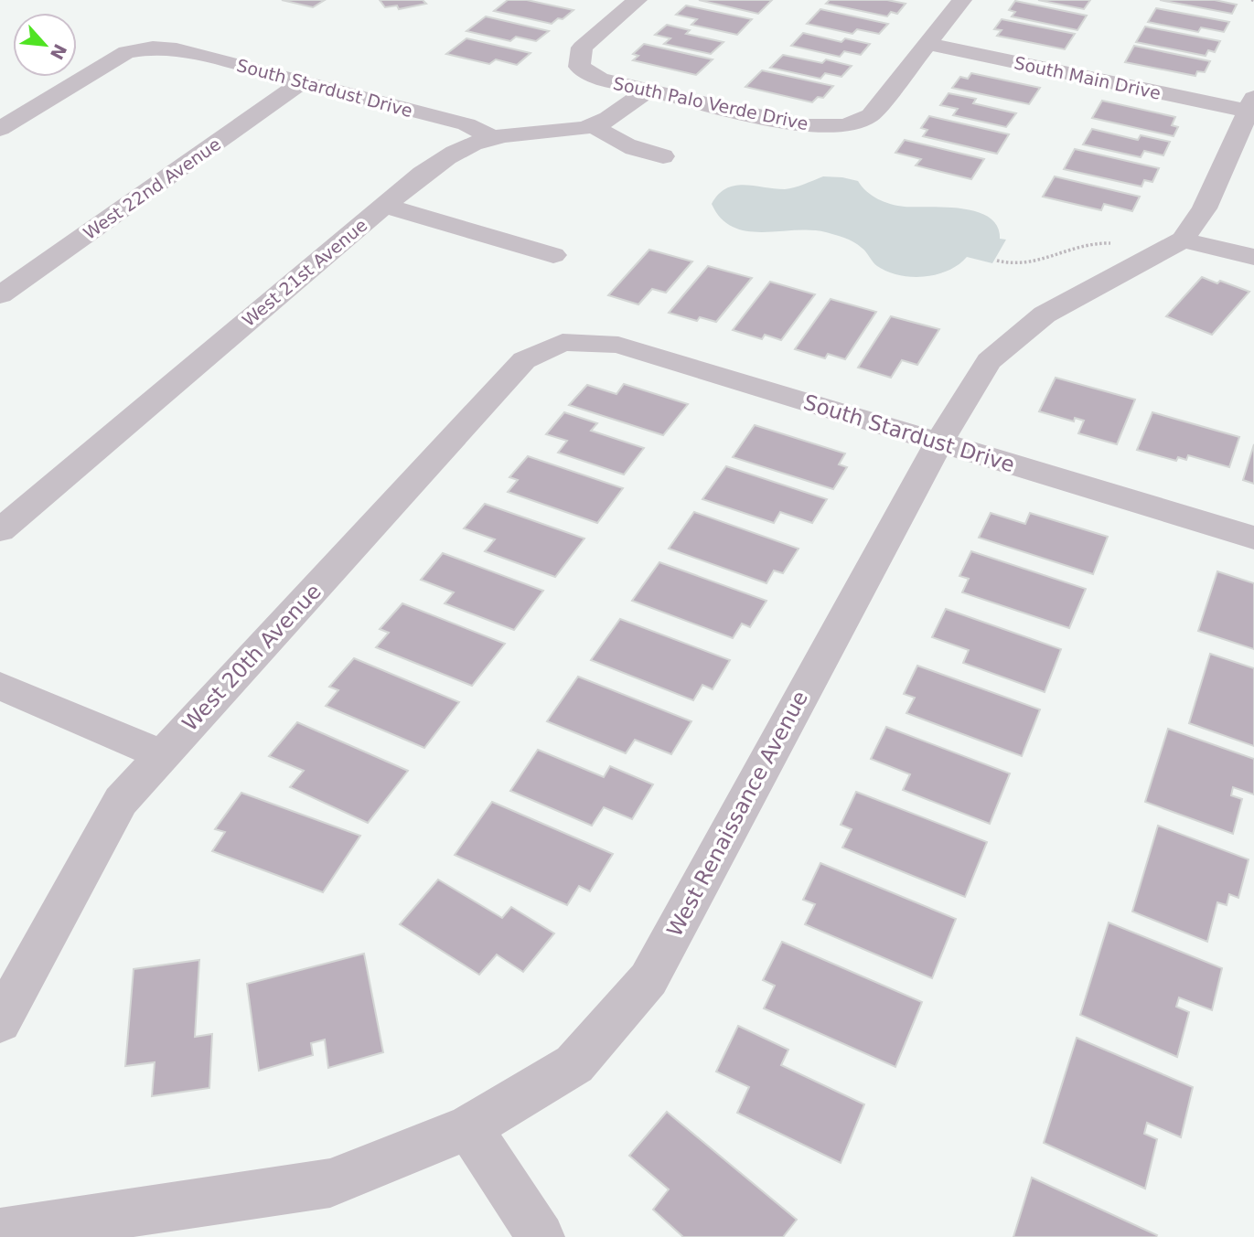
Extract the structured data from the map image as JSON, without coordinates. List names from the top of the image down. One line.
{"streets":{"street":["South Main Drive","South Stardust Drive","South Palo Verde Drive","West 22nd Avenue","West 21st Avenue","West 20th Avenue","West Renaissance Avenue"]},"crossings":[["South Main Drive","South Palo Verde Drive"],["South Main Drive","West Renaissance Avenue"],["South Stardust Drive","West 22nd Avenue"],["South Stardust Drive","West 21st Avenue"],["South Stardust Drive","West 20th Avenue"],["South Stardust Drive","West Renaissance Avenue"],["South Palo Verde Drive","West 21st Avenue"]],"north":"bottom right"}
